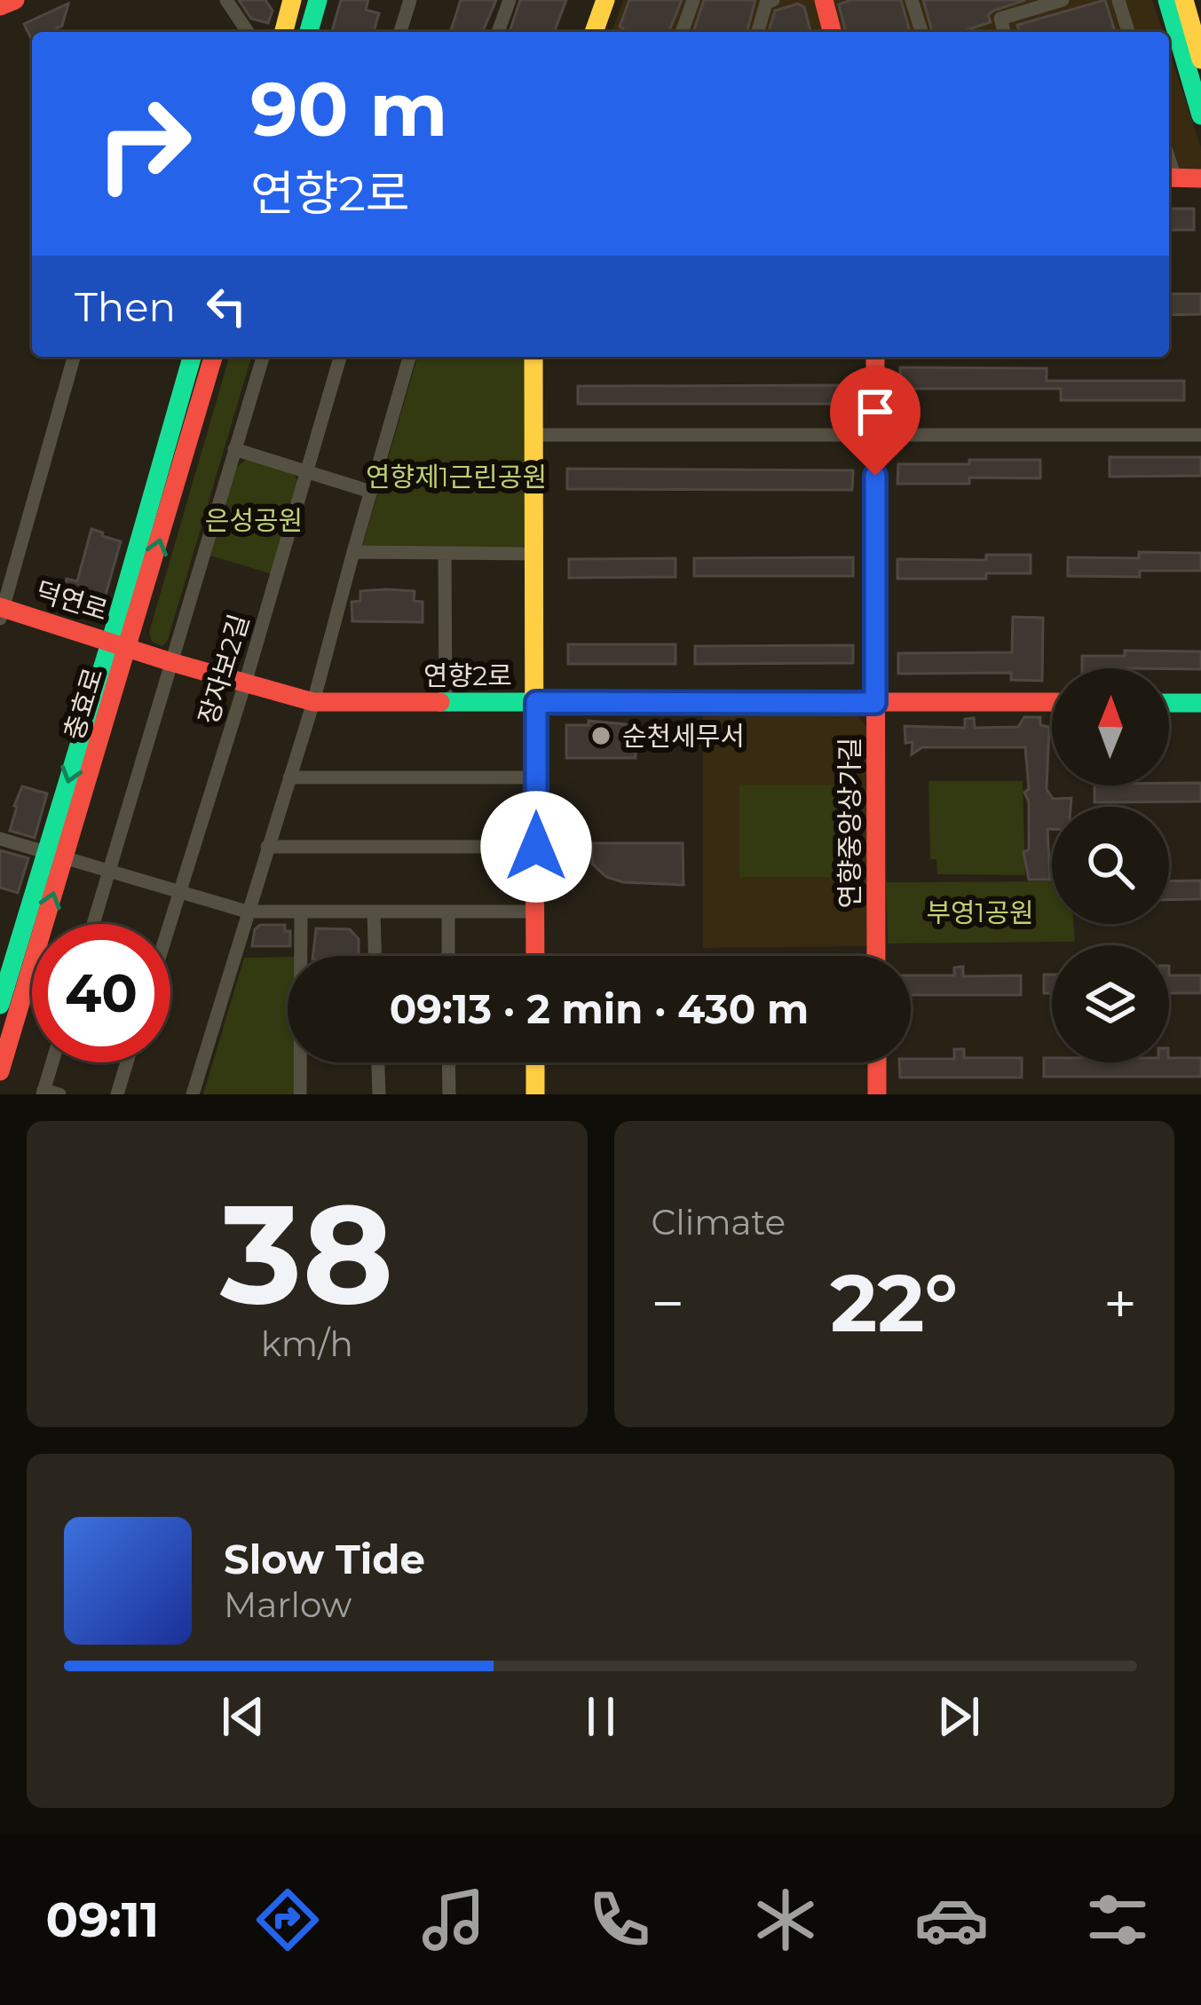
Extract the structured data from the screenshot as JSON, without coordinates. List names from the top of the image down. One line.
{"streets":{"street":["덕연로","장자보2길","연향2로","충효로","연향중앙상가길"]},"crossings":[["덕연로","연향2로"],["덕연로","충효로"],["장자보2길","연향2로"],["연향2로","충효로"],["연향2로","연향중앙상가길"]],"parks":["연향제1근린공원","은성공원","부영1공원"],"places":["순천세무서"],"north":"top","page":{"turn":["90 m","연향2로"],"then":"Then","limit":"40","trip":"09:13 · 2 min · 430 m","tile":[["38","km/h"],"Climate"],"heat":["−","22°","+"],"song":["Slow Tide","Marlow"],"tabs":"09:11"}}
